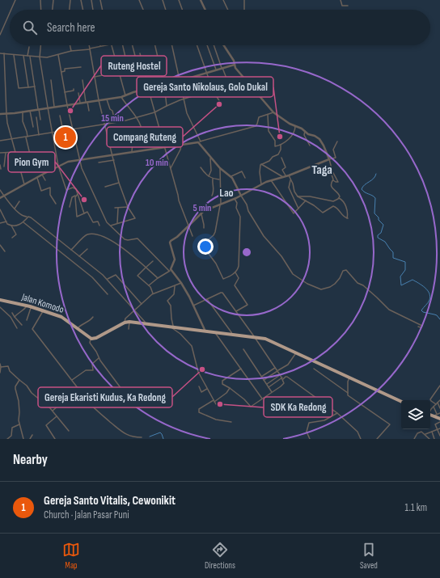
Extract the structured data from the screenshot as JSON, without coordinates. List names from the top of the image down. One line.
{"streets":{"highway":["Jalan Komodo"]},"districts":["Taga","Lao"],"places":["Compang Ruteng","Ruteng Hostel","Gereja Santo Nikolaus, Golo Dukal","Pion Gym","Gereja Ekaristi Kudus, Ka Redong","SDK Ka Redong"],"page":{"search":"Search here","pins":"1","heading":"Nearby","list":[{"mark":"1","name":"Gereja Santo Vitalis, Cewonikit","note":"Church · Jalan Pasar Puni","value":"1.1 km"}],"nav":["Map","Directions","Saved"]},"rings":["15 min","10 min","5 min"]}
